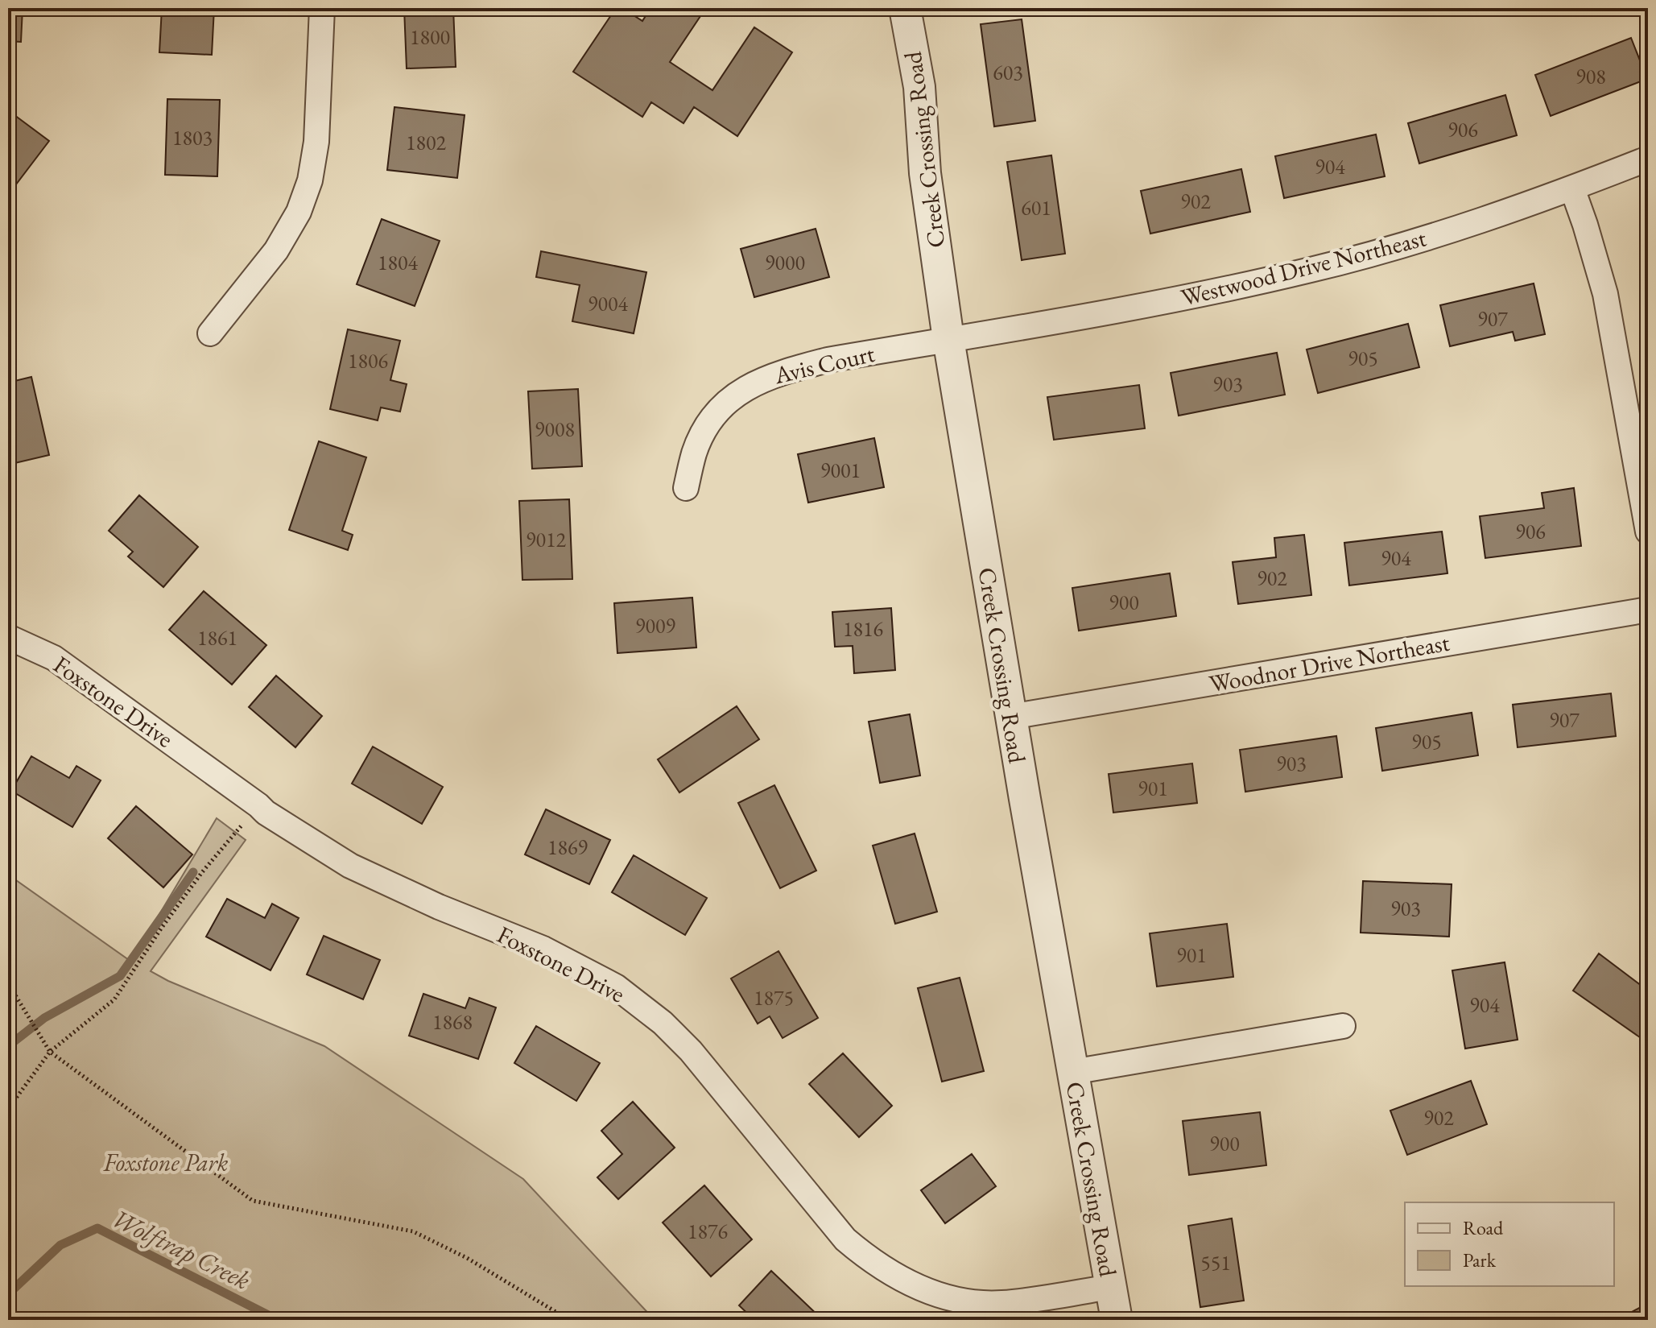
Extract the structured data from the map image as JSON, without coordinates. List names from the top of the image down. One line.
{"streets":{"street":["Creek Crossing Road","Westwood Drive Northeast","Avis Court","Woodnor Drive Northeast","Foxstone Drive"]},"crossings":[["Creek Crossing Road","Westwood Drive Northeast"],["Creek Crossing Road","Avis Court"],["Creek Crossing Road","Woodnor Drive Northeast"],["Creek Crossing Road","Foxstone Drive"],["Westwood Drive Northeast","Avis Court"]],"water":["Wolftrap Creek"],"parks":["Foxstone Park"],"house_numbers":["1800","603","908","906","1803","1802","904","902","601","1804","9000","9004","907","905","1806","903","9008","9001","906","9012","904","902","900","9009","1816","1861","907","905","903","901","1869","903","901","1875","904","1868","902","900","1876","551"],"legend":["Road","Park"]}
